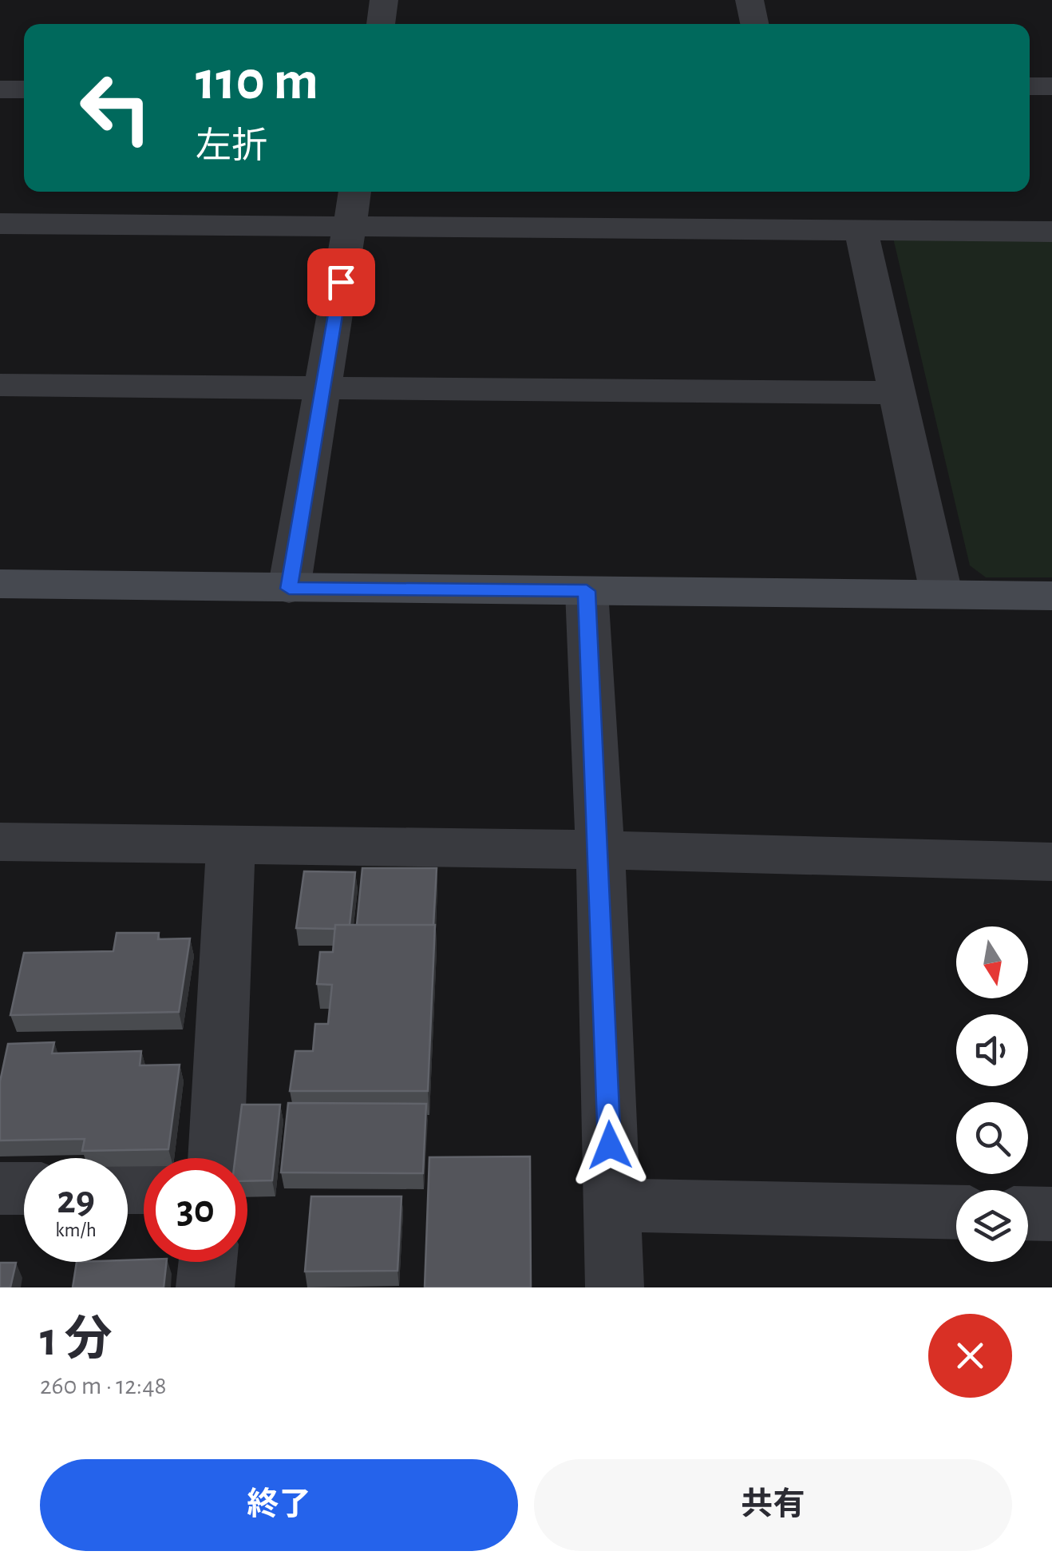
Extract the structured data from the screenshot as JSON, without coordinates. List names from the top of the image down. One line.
{"north":"bottom","page":{"turn":["110 m","左折"],"speed":"29 km/h","limit":"30","heading":["1 分","260 m · 12:48"],"buttons":["終了","共有"]}}
